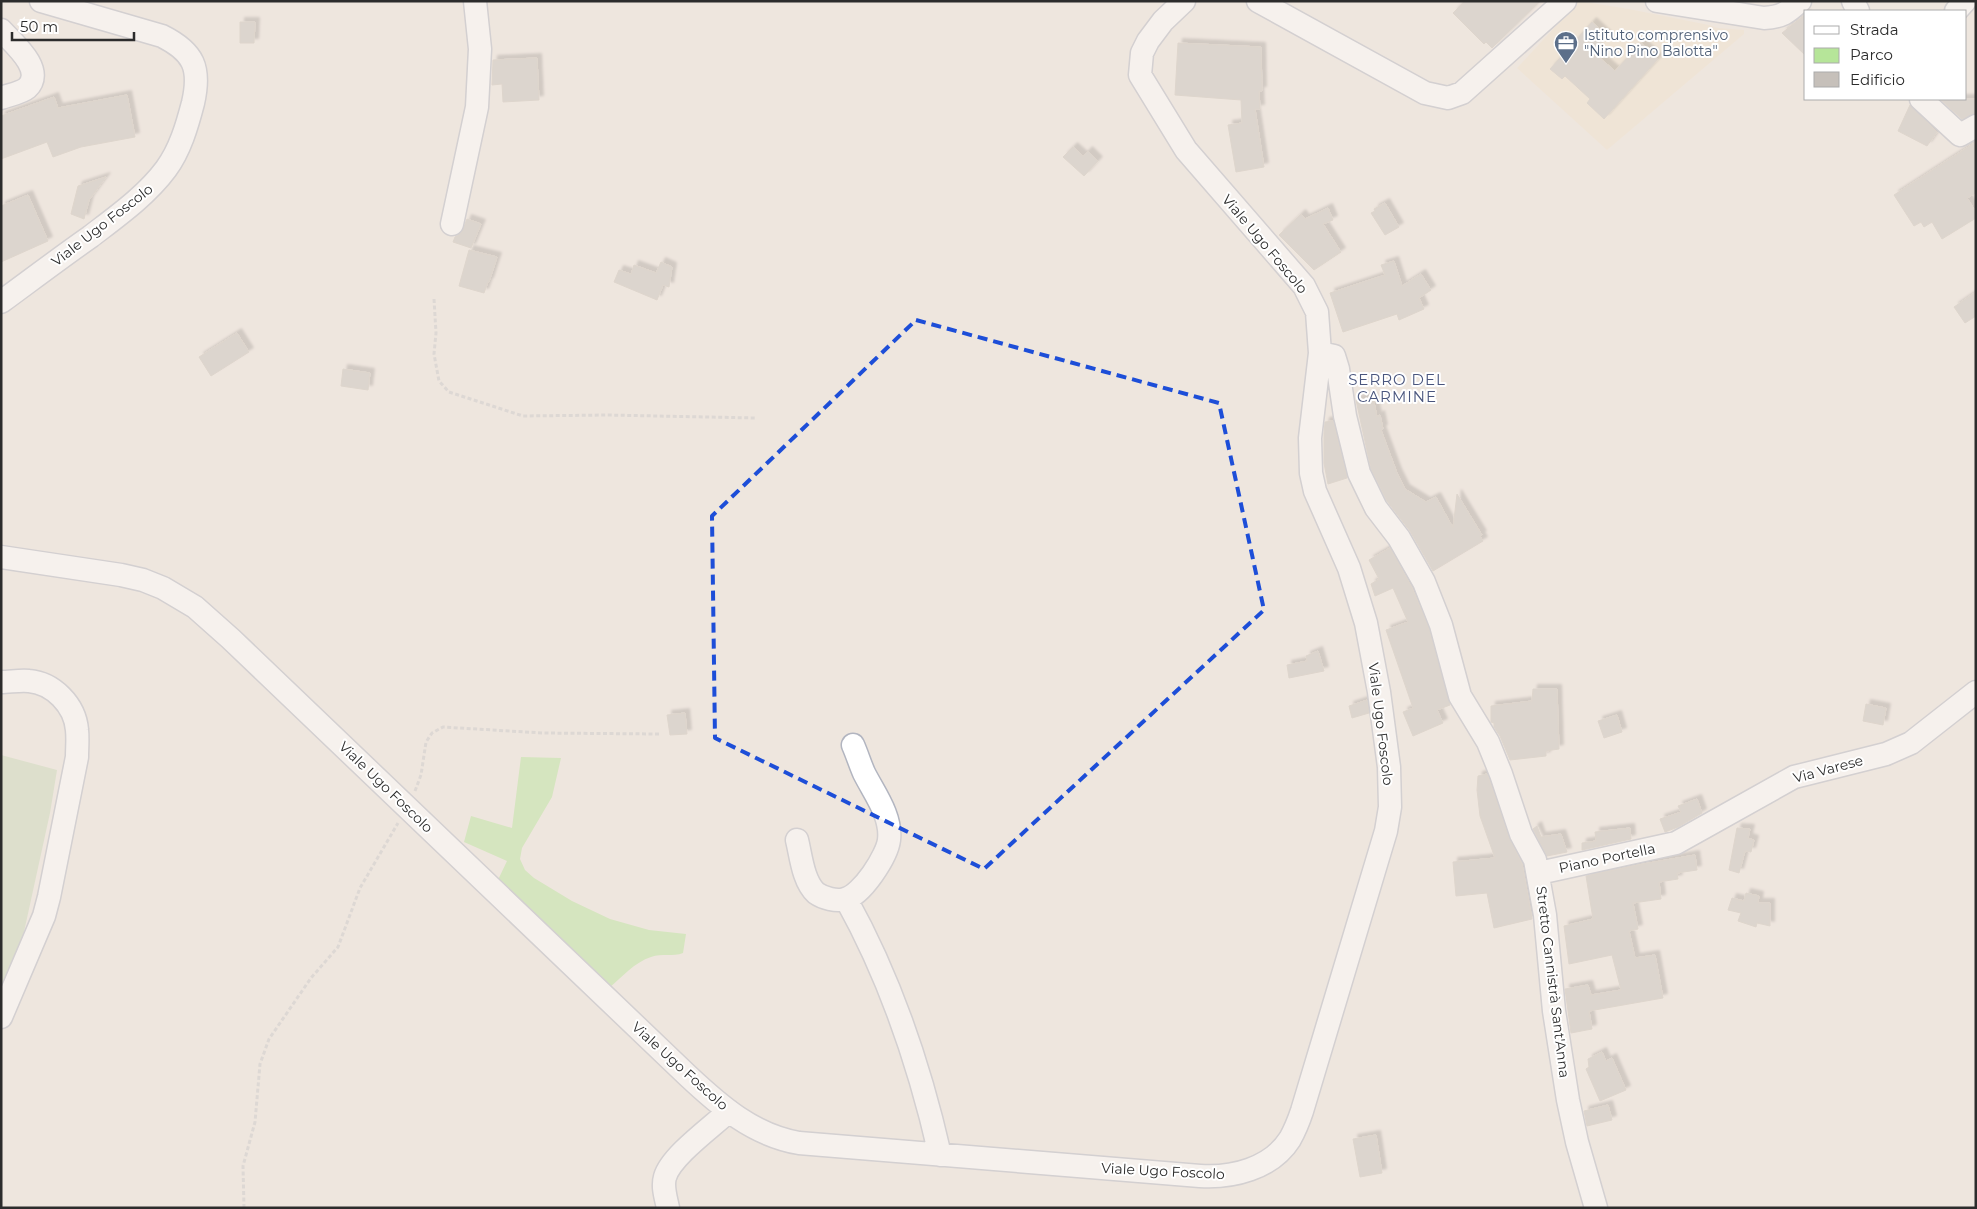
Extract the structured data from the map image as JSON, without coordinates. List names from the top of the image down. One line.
{"streets":{"street":["Viale Ugo Foscolo","Via Varese","Piano Portella","Stretto Cannistrà Sant'Anna"]},"crossings":[["Viale Ugo Foscolo","Stretto Cannistrà Sant'Anna"],["Via Varese","Piano Portella"],["Piano Portella","Stretto Cannistrà Sant'Anna"]],"districts":["SERRO DEL CARMINE"],"places":{"office":["Istituto comprensivo \"Nino Pino Balotta\""]},"legend":["Strada","Parco","Edificio"],"scale_bar":"50 m"}
